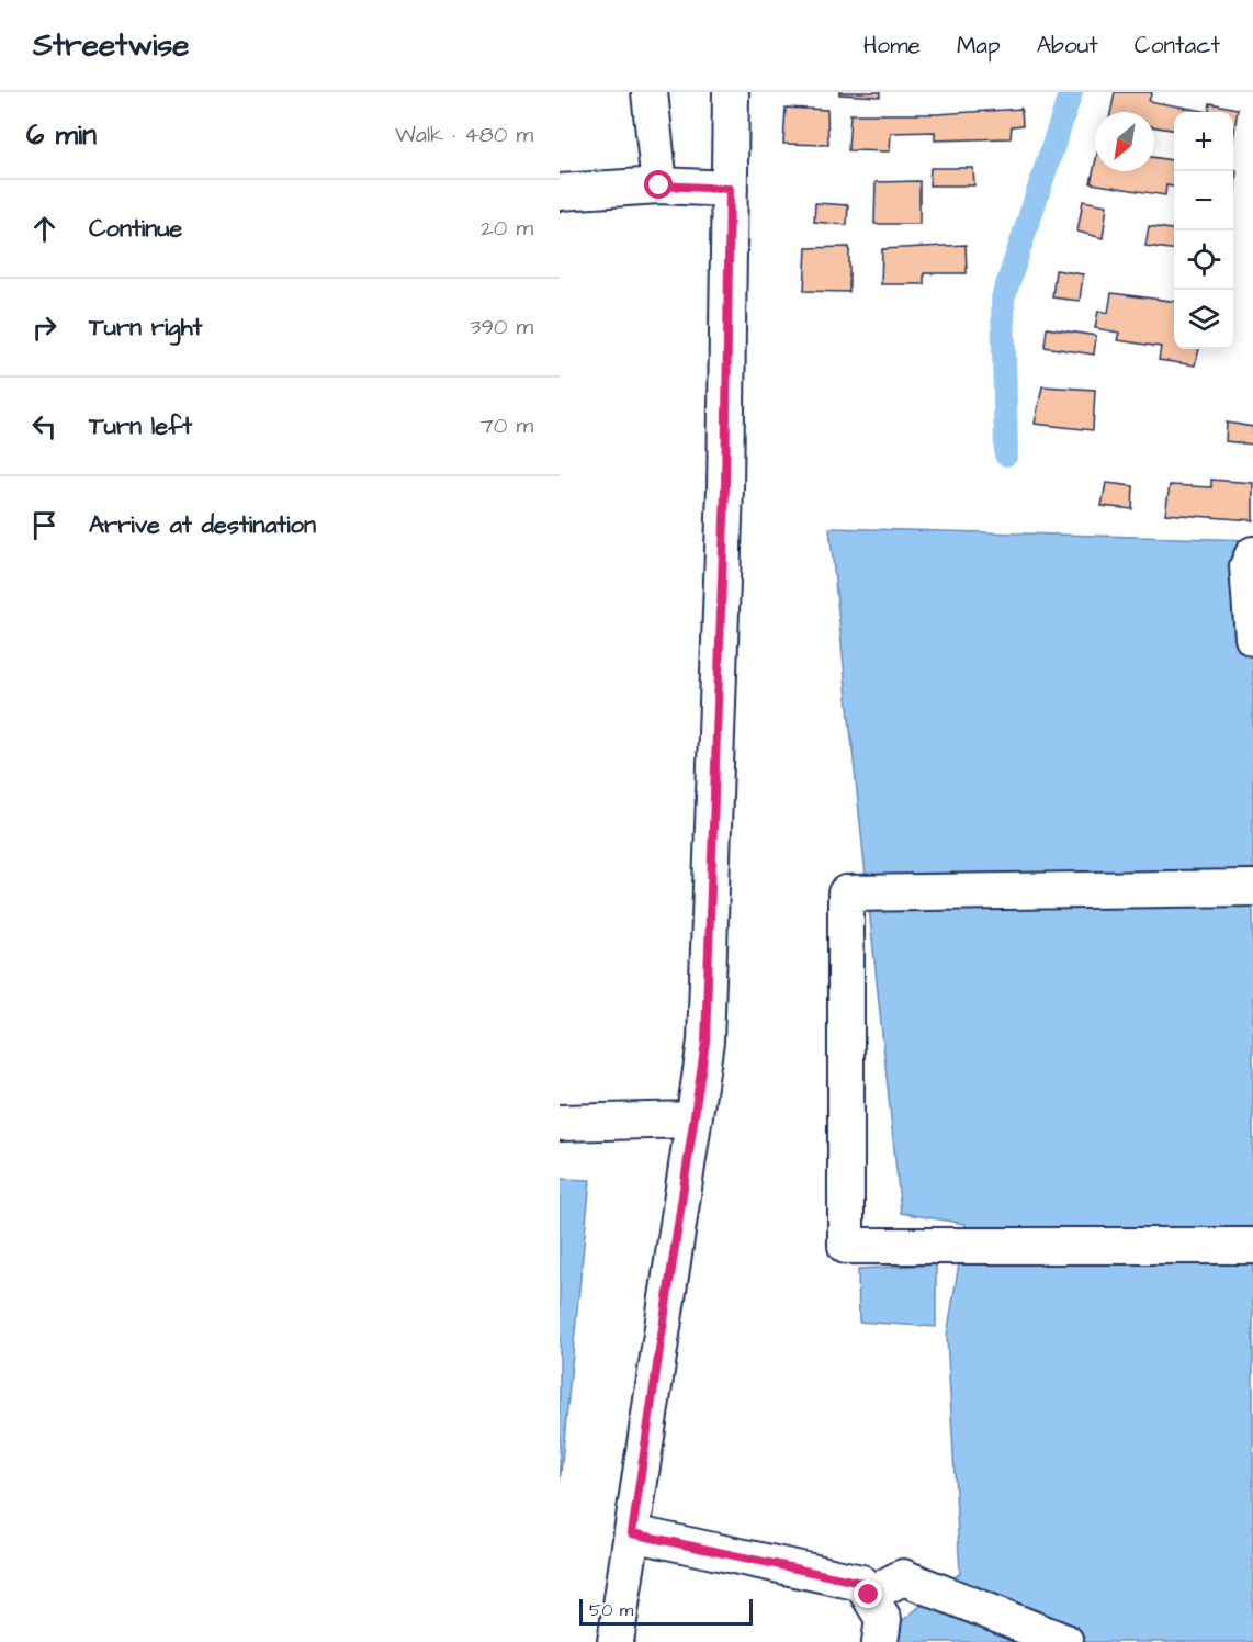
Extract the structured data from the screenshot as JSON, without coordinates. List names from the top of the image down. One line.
{"scale_bar":"50 m","north":"bottom left","page":{"header":"Streetwise","nav":["Home","Map","About","Contact"],"heading":["6 min","Walk · 480 m"],"map_buttons":["+","−"],"list":[["Continue","20 m"],["Turn right","390 m"],["Turn left","70 m"],"Arrive at destination"],"scale":"50 m"}}
